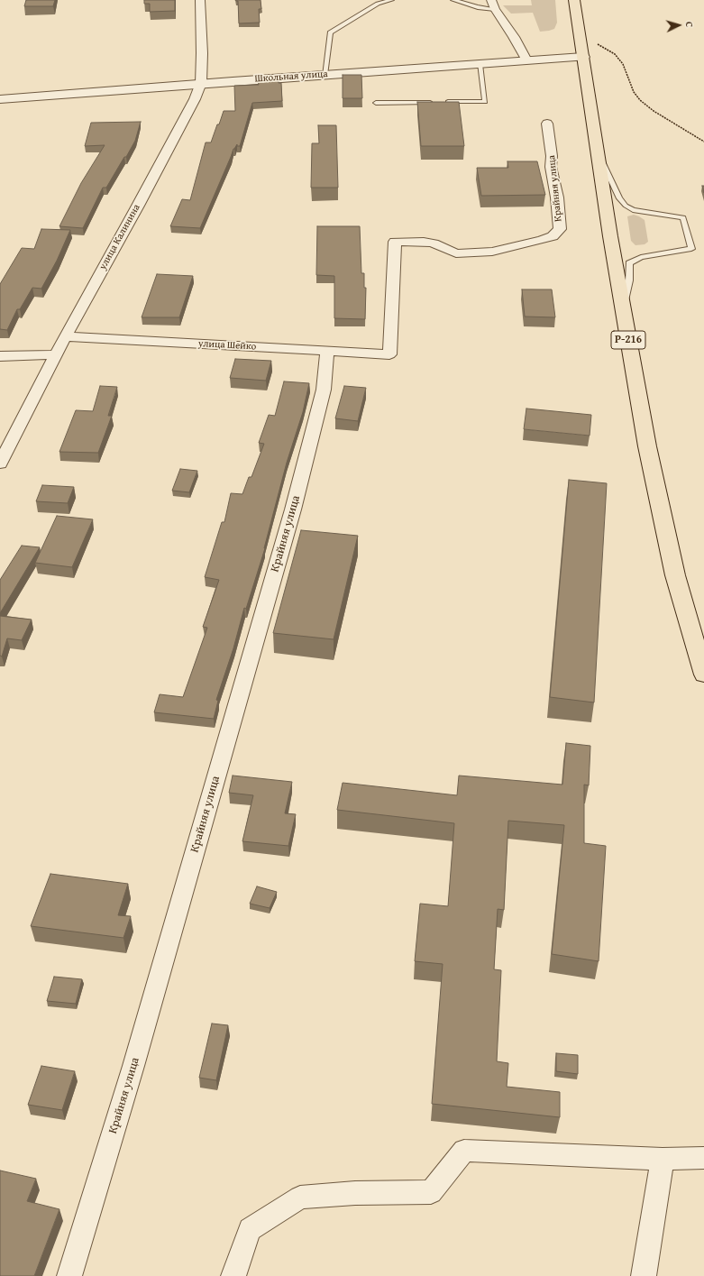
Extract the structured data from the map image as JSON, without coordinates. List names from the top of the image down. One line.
{"streets":{"highway":["Р-216"],"street":["Школьная улица","Крайняя улица","улица Калинина","улица Шейко"]},"crossings":[["Школьная улица","улица Калинина"],["Школьная улица","Р-216"],["Крайняя улица","улица Шейко"],["улица Калинина","улица Шейко"]],"north":"right"}
